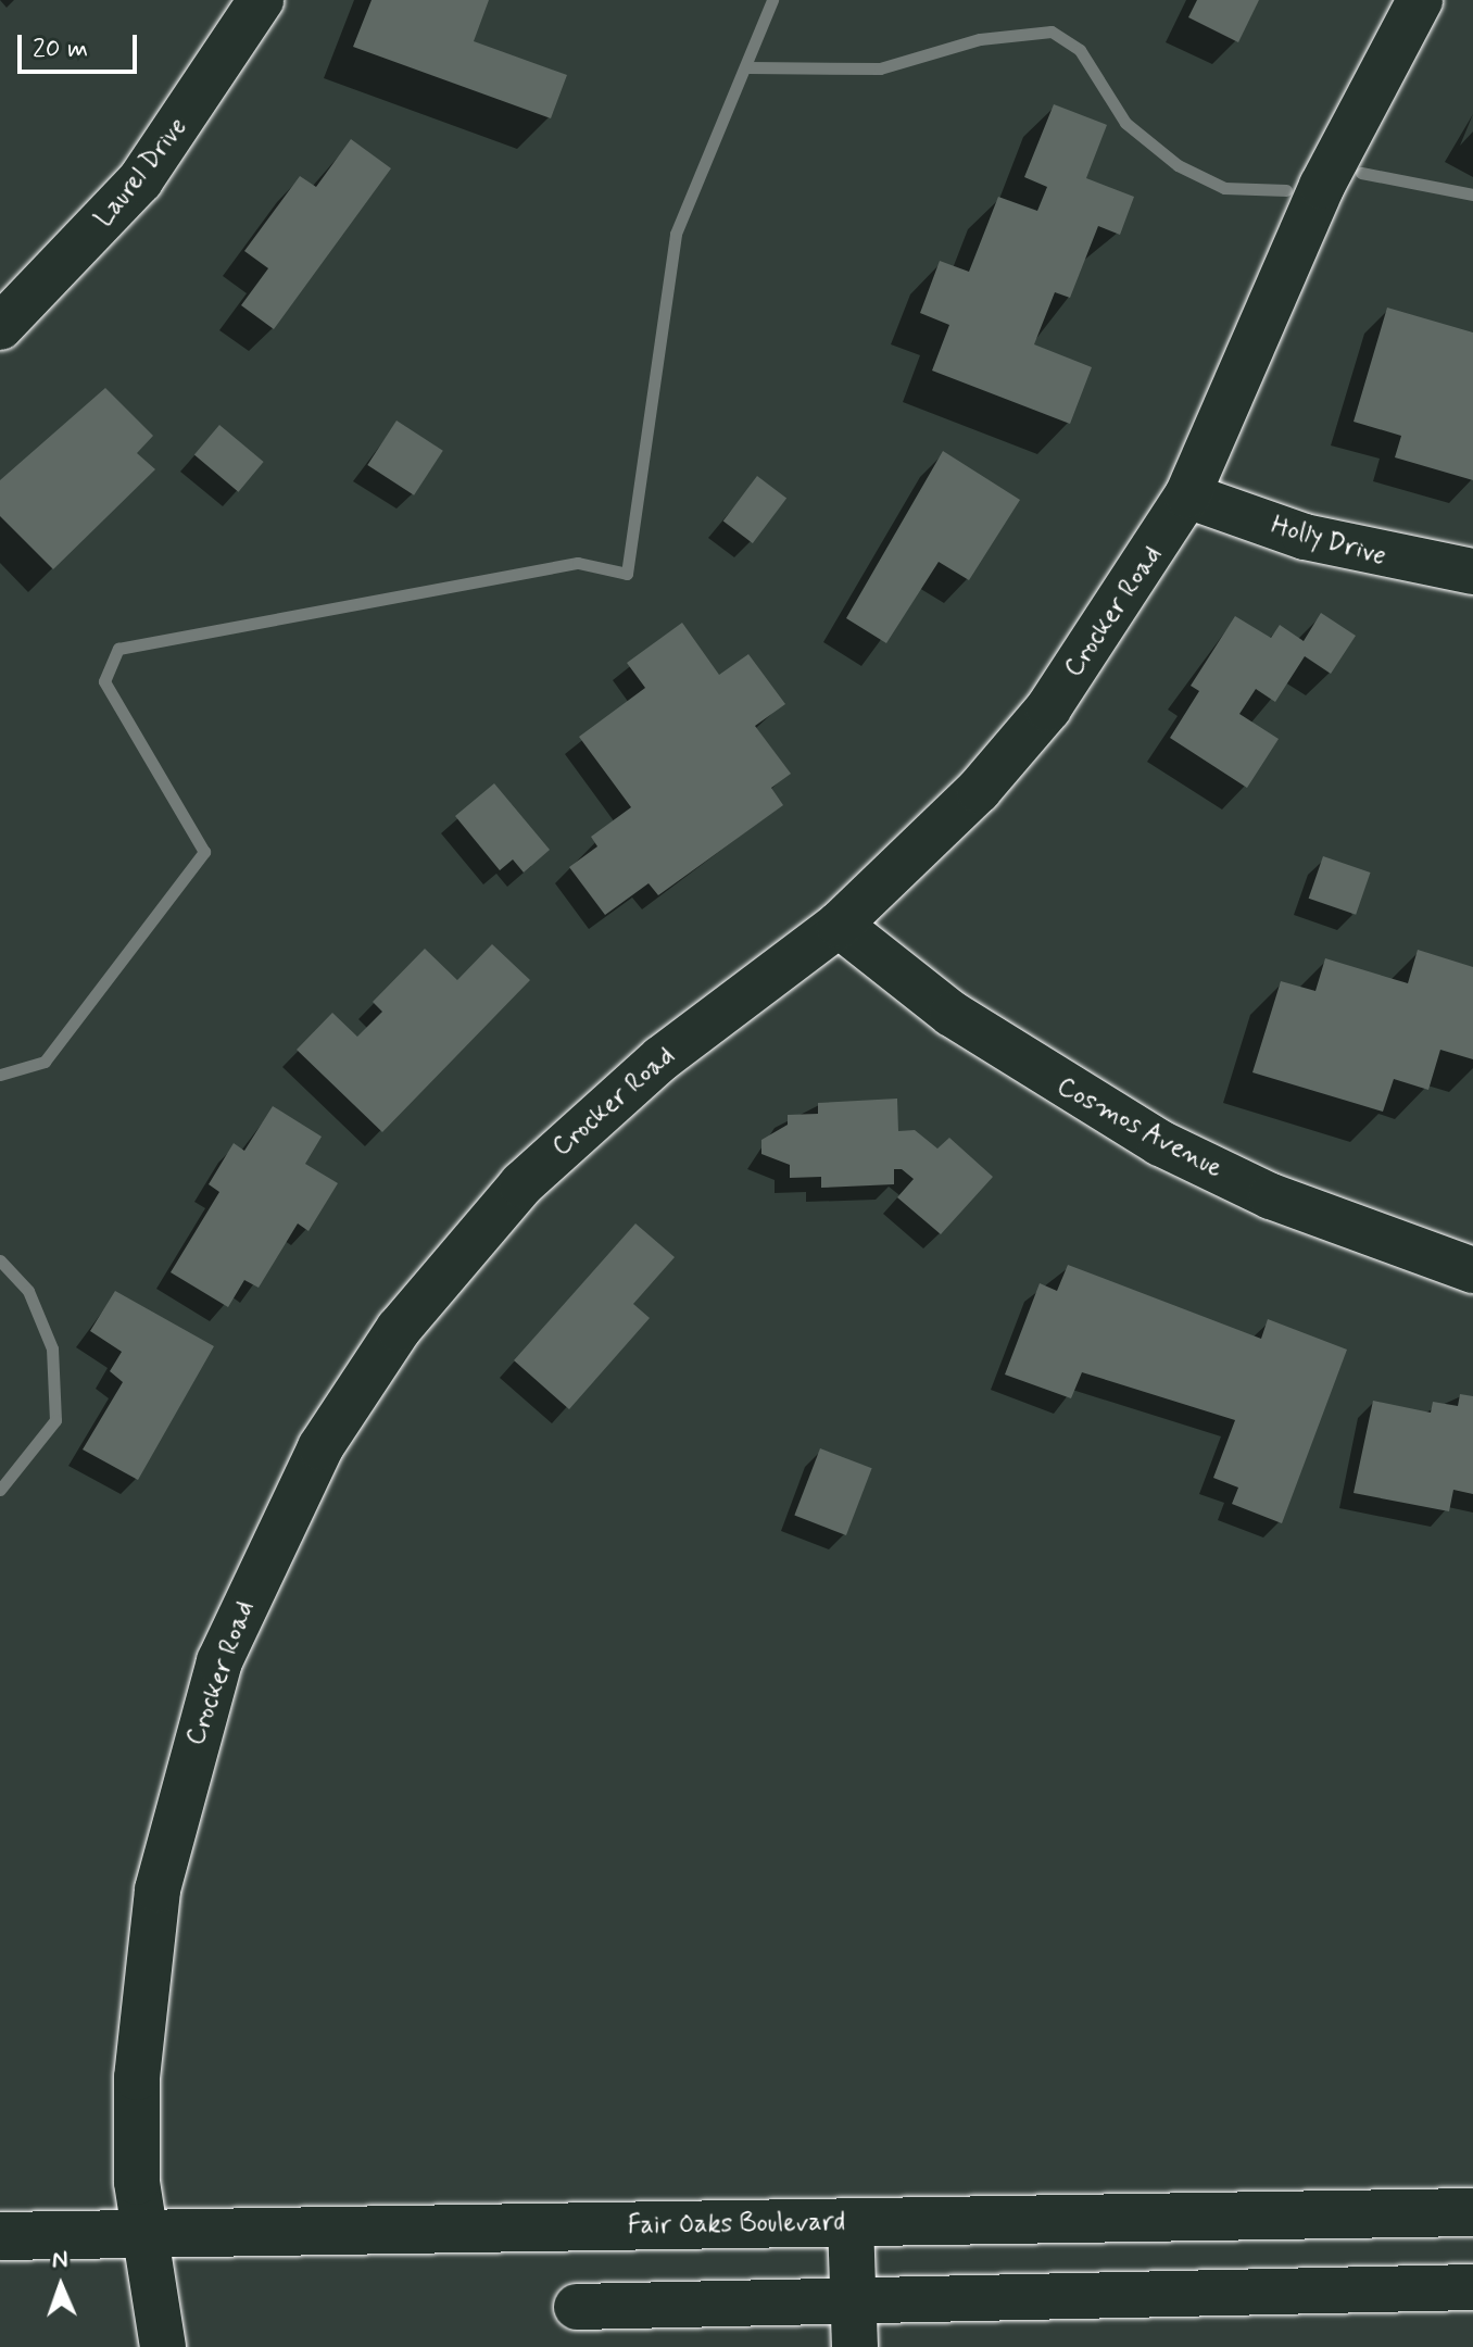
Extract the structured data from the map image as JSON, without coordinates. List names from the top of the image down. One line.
{"streets":{"main road":["Fair Oaks Boulevard"],"street":["Laurel Drive","Holly Drive","Crocker Road","Cosmos Avenue"]},"crossings":[["Holly Drive","Crocker Road"],["Crocker Road","Cosmos Avenue"],["Crocker Road","Fair Oaks Boulevard"]],"scale_bar":"20 m","north":"top"}
